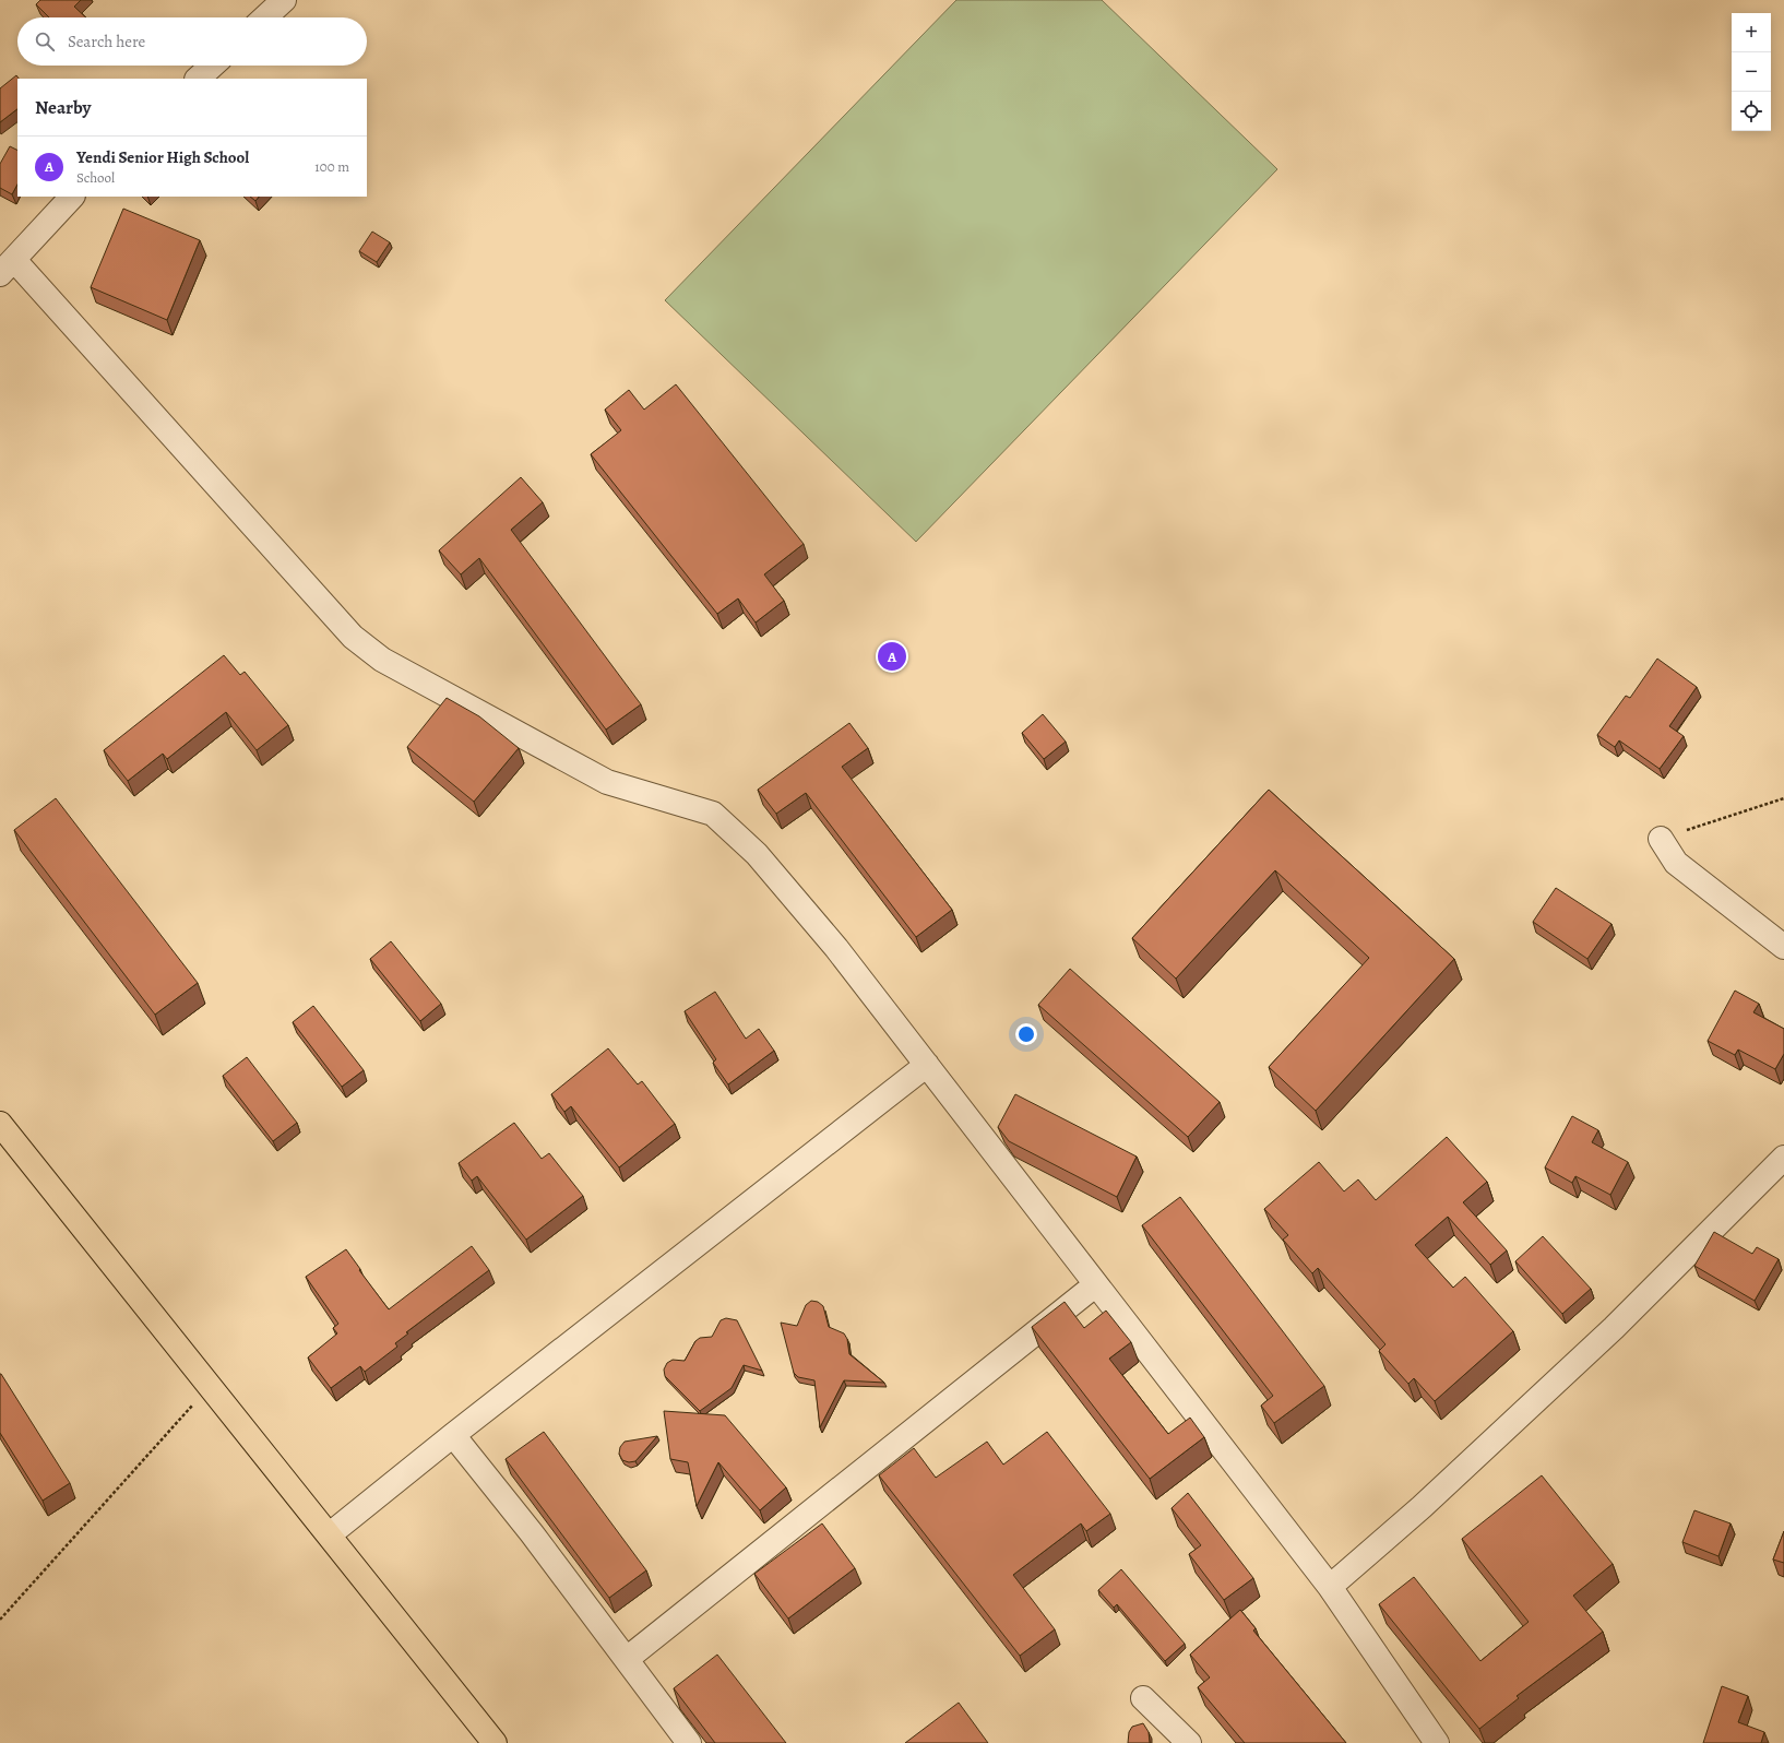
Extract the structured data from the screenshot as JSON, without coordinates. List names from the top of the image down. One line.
{"page":{"map_buttons":["+","−"],"search":"Search here","heading":"Nearby","list":[{"mark":"A","name":"Yendi Senior High School","note":"School","value":"100 m"}],"pins":"A"}}
